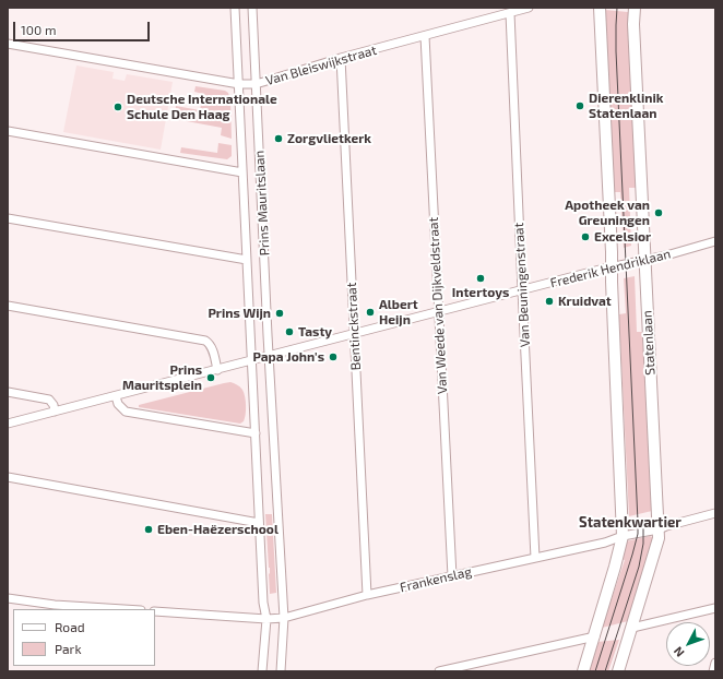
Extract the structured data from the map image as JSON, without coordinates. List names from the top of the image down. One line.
{"streets":{"street":["Van Bleiswijkstraat","Prins Mauritslaan","Frederik Hendriklaan","Van Beuningenstraat","Van Weede van Dijkveldstraat","Bentinckstraat","Statenlaan","Frankenslag"]},"crossings":[["Van Bleiswijkstraat","Prins Mauritslaan"],["Van Bleiswijkstraat","Van Beuningenstraat"],["Van Bleiswijkstraat","Van Weede van Dijkveldstraat"],["Van Bleiswijkstraat","Bentinckstraat"],["Prins Mauritslaan","Frederik Hendriklaan"],["Prins Mauritslaan","Frankenslag"],["Frederik Hendriklaan","Van Beuningenstraat"],["Frederik Hendriklaan","Van Weede van Dijkveldstraat"],["Frederik Hendriklaan","Bentinckstraat"],["Frederik Hendriklaan","Statenlaan"],["Van Beuningenstraat","Frankenslag"],["Van Weede van Dijkveldstraat","Frankenslag"],["Bentinckstraat","Frankenslag"],["Statenlaan","Frankenslag"]],"districts":["Statenkwartier"],"places":["Dierenklinik Statenlaan","Deutsche Internationale Schule Den Haag","Zorgvlietkerk","Apotheek van Greuningen","Excelsior","Intertoys","Kruidvat","Albert Heijn","Prins Wijn","Tasty","Papa John's","Prins Mauritsplein","Eben-Haëzerschool"],"legend":["Road","Park"],"scale_bar":"100 m","north":"bottom left"}
